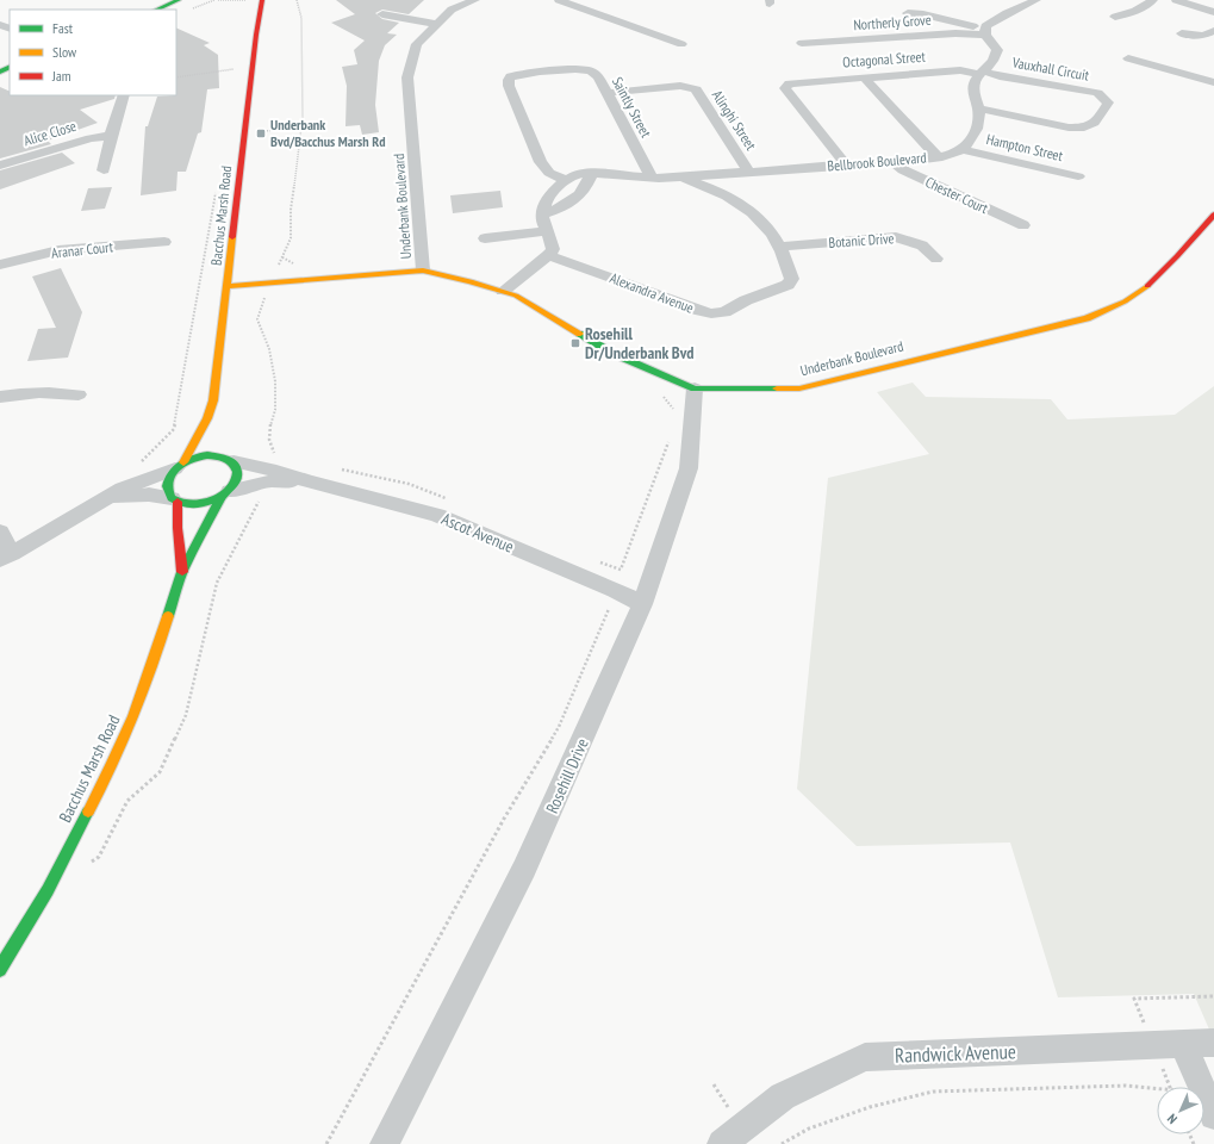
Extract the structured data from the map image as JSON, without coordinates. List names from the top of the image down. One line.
{"streets":{"main road":["Underbank Boulevard","Bacchus Marsh Road"],"street":["Northerly Grove","Octagonal Street","Vauxhall Circuit","Saintly Street","Alinghi Street","Alice Close","Hampton Street","Bellbrook Boulevard","Chester Court","Botanic Drive","Aranar Court","Alexandra Avenue","Ascot Avenue","Rosehill Drive","Randwick Avenue"]},"crossings":[["Octagonal Street","Vauxhall Circuit"],["Octagonal Street","Bellbrook Boulevard"],["Saintly Street","Alinghi Street"],["Saintly Street","Bellbrook Boulevard"],["Alinghi Street","Bellbrook Boulevard"],["Hampton Street","Bellbrook Boulevard"],["Bellbrook Boulevard","Chester Court"],["Bellbrook Boulevard","Alexandra Avenue"],["Underbank Boulevard","Bacchus Marsh Road"],["Underbank Boulevard","Rosehill Drive"],["Botanic Drive","Alexandra Avenue"],["Ascot Avenue","Rosehill Drive"]],"places":{"transit":["Underbank Bvd/Bacchus Marsh Rd","Rosehill Dr/Underbank Bvd"]},"legend":["Fast","Slow","Jam"],"north":"bottom left"}
